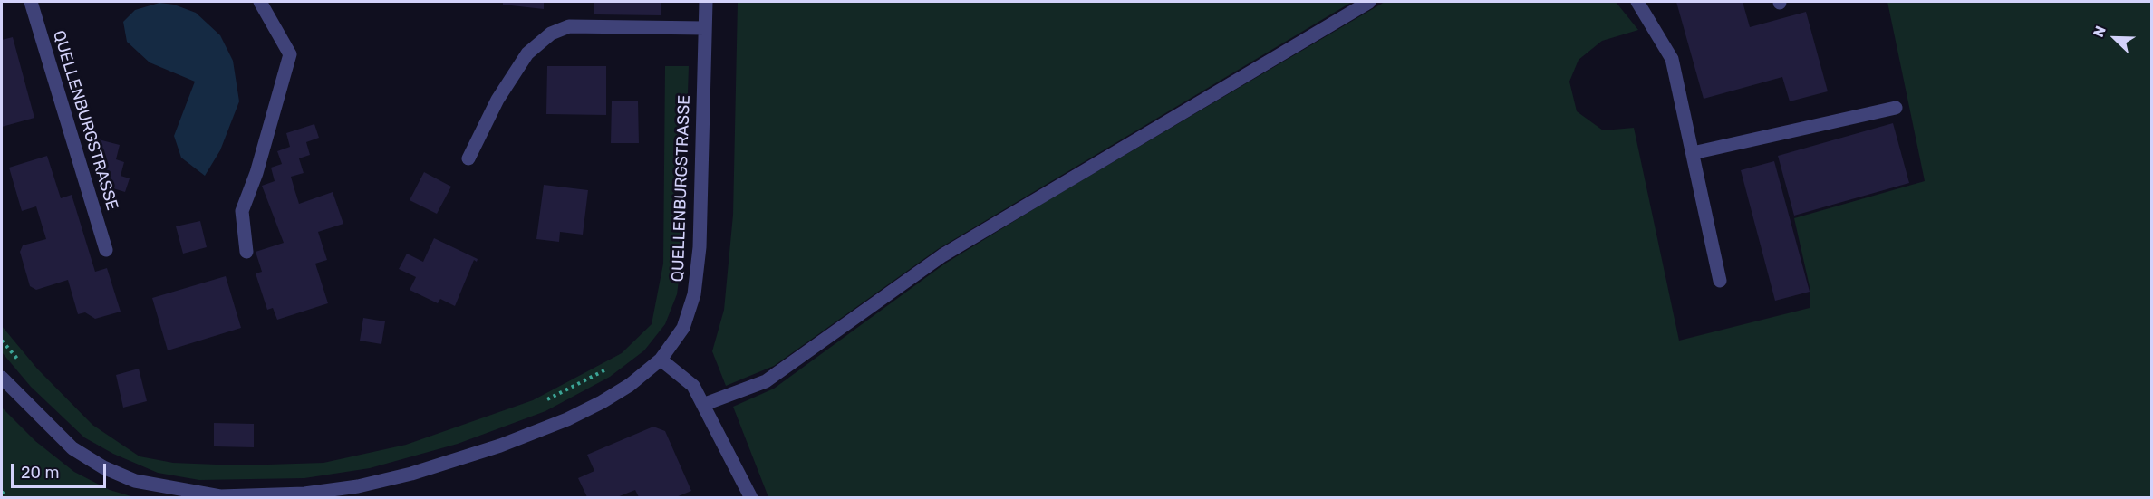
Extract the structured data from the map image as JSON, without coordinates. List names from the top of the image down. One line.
{"streets":{"street":["QUELLENBURGSTRASSE"]},"scale_bar":"20 m","north":"top left"}
